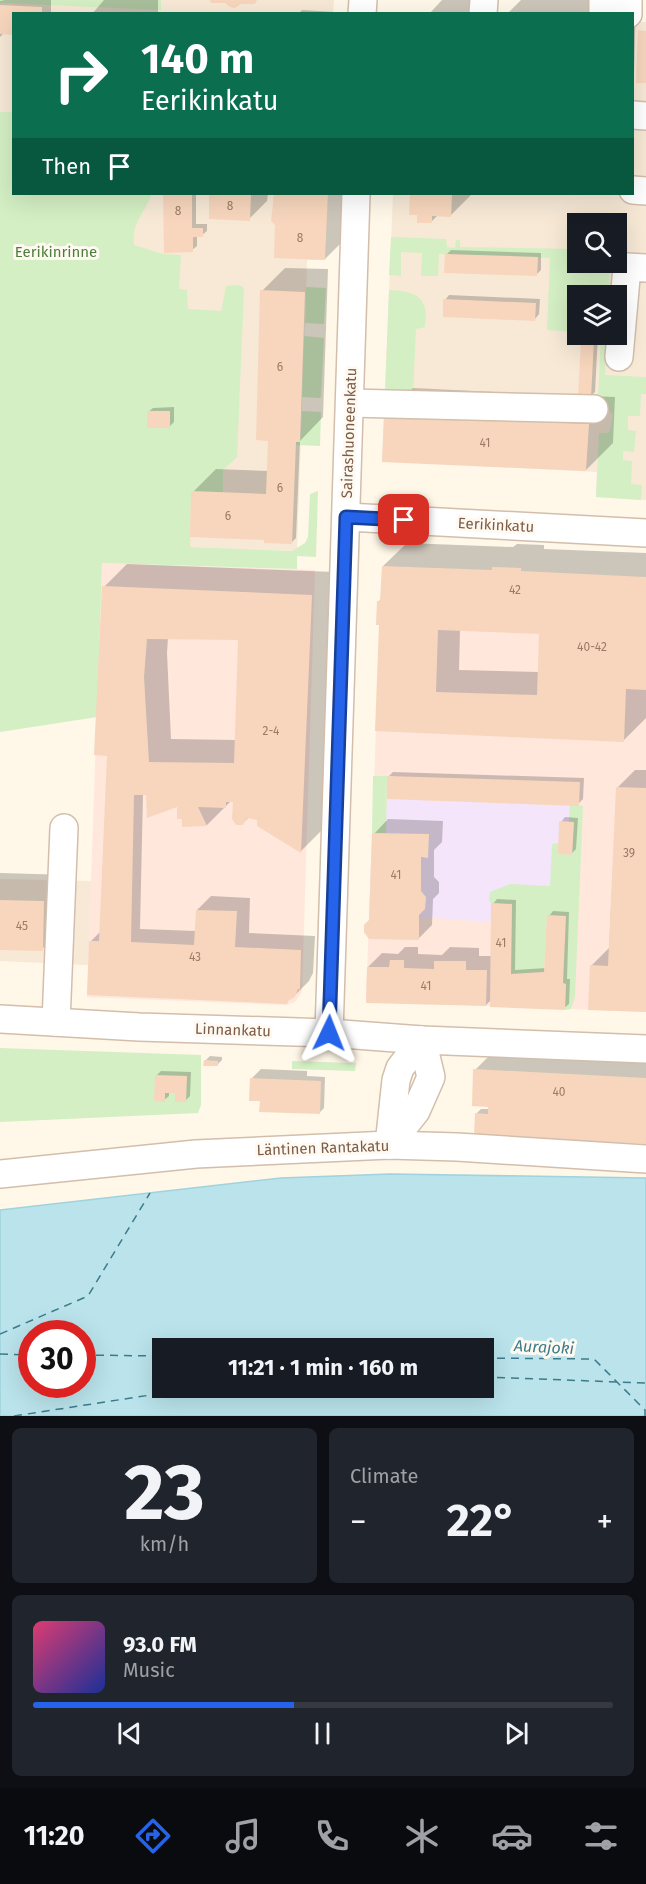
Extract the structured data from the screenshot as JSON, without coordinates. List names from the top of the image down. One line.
{"streets":{"street":["Sairashuoneenkatu","Eerikinkatu","Linnankatu","Läntinen Rantakatu"]},"crossings":[["Sairashuoneenkatu","Eerikinkatu"],["Sairashuoneenkatu","Linnankatu"]],"water":["Aurajoki"],"parks":["Eerikinrinne"],"house_numbers":["8","8","8","6","41","6","6","42","40-42","2-4","39","41","45","41","43","41","40"],"page":{"turn":["140 m","Eerikinkatu"],"then":"Then","limit":"30","trip":"11:21 · 1 min · 160 m","tile":[["23","km/h"],"Climate"],"heat":["−","22°","+"],"song":["93.0 FM","Music"],"tabs":"11:20"}}
